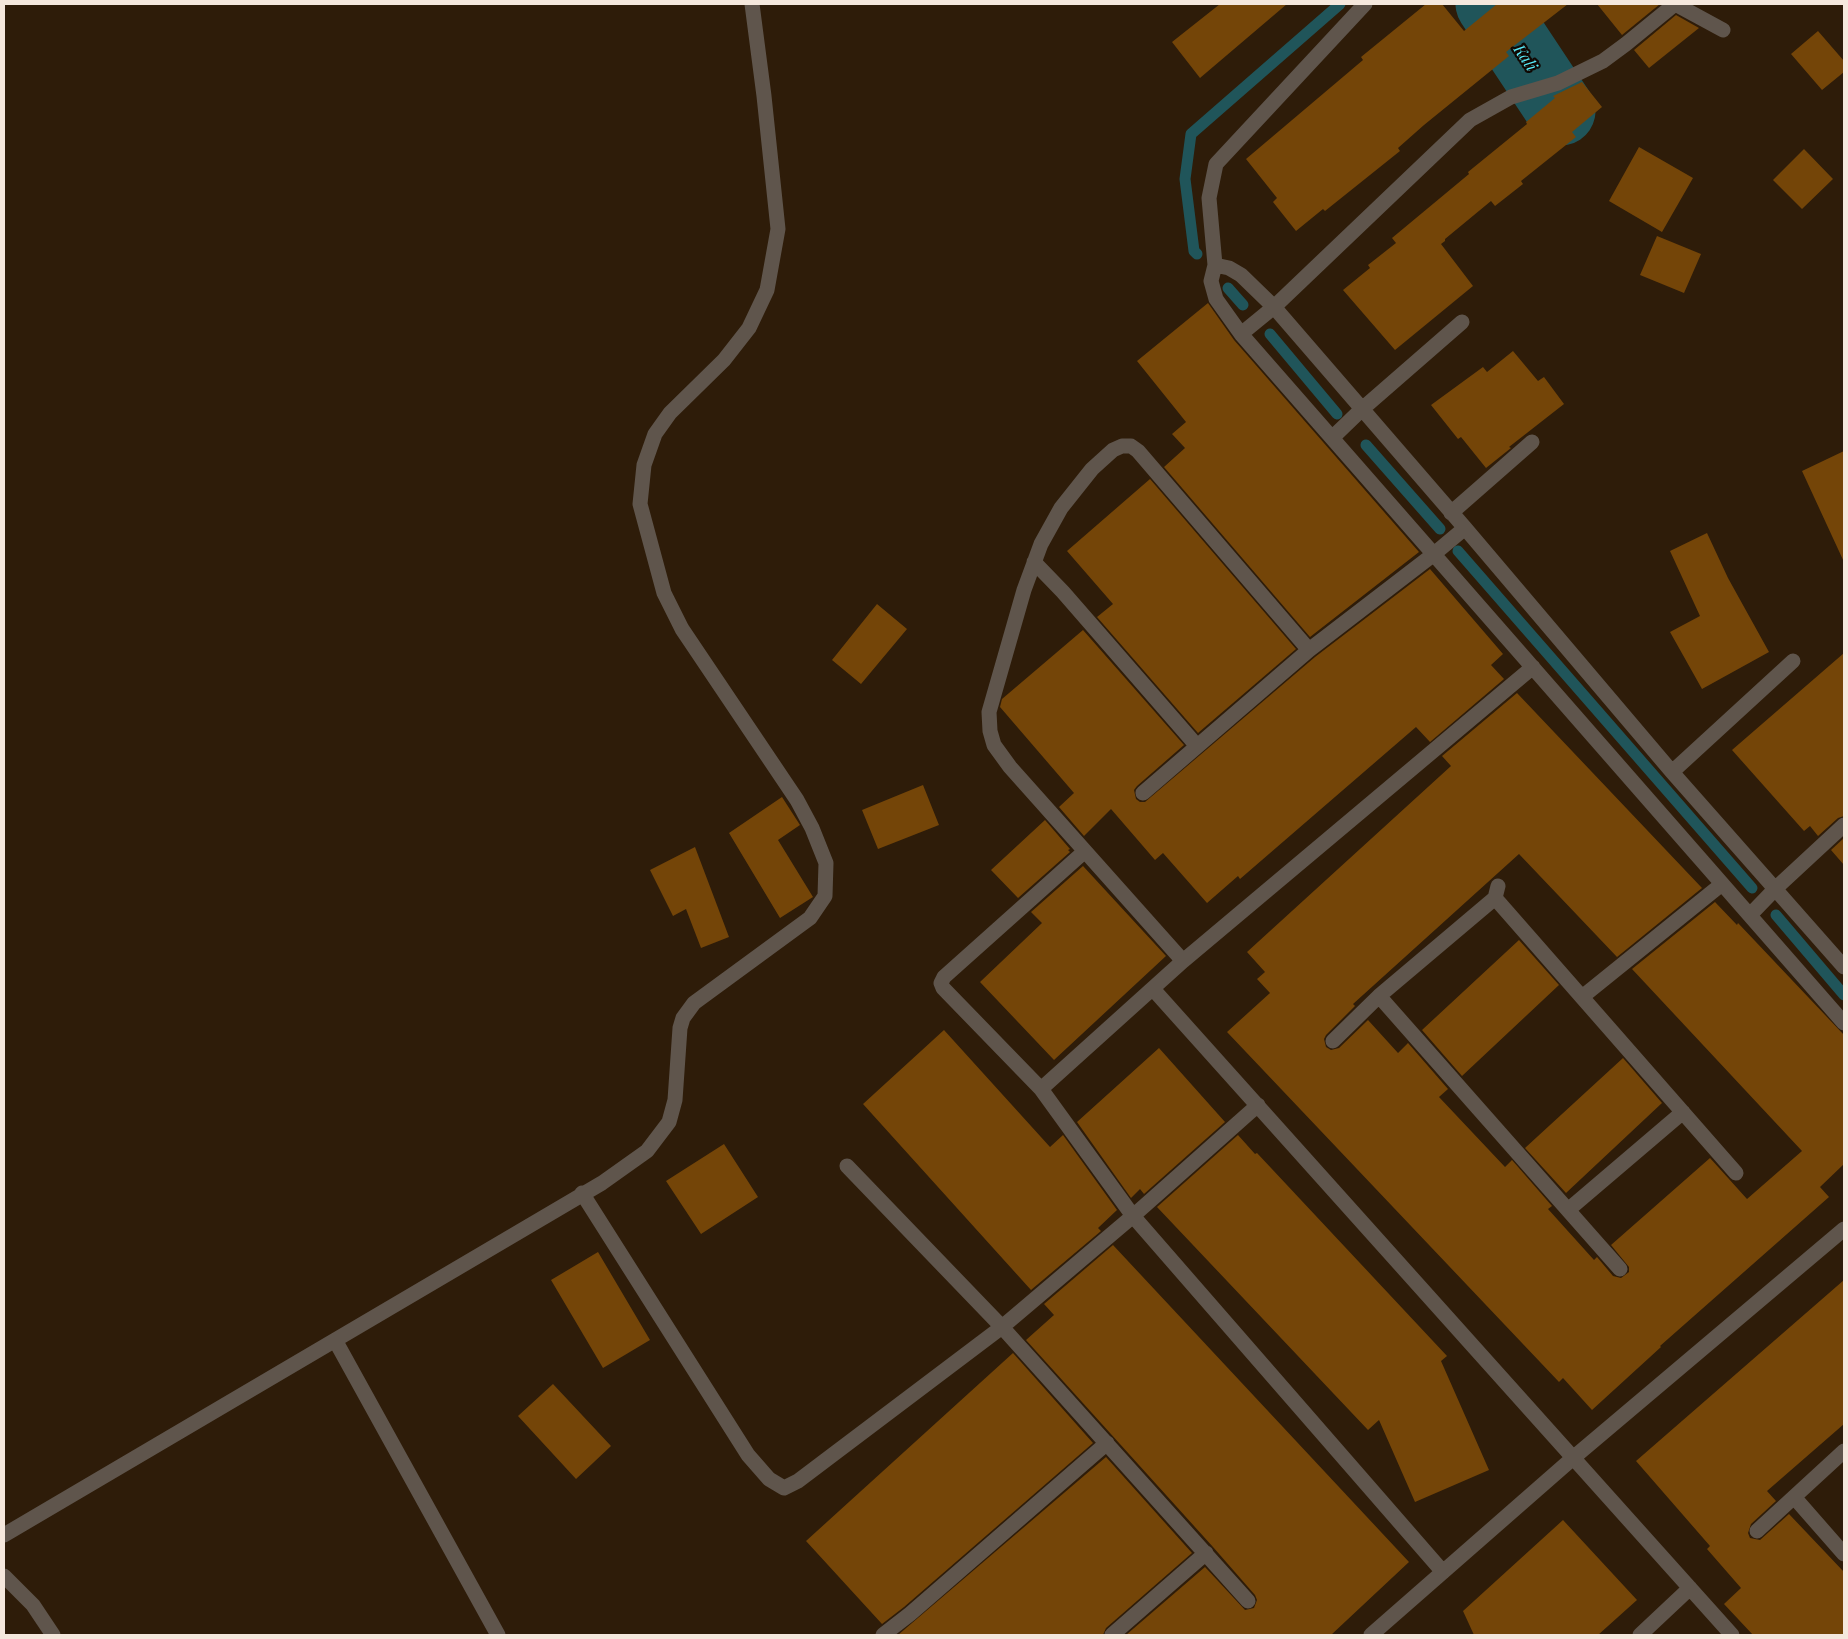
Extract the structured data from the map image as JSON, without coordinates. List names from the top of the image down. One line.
{"water":["Kali"]}
